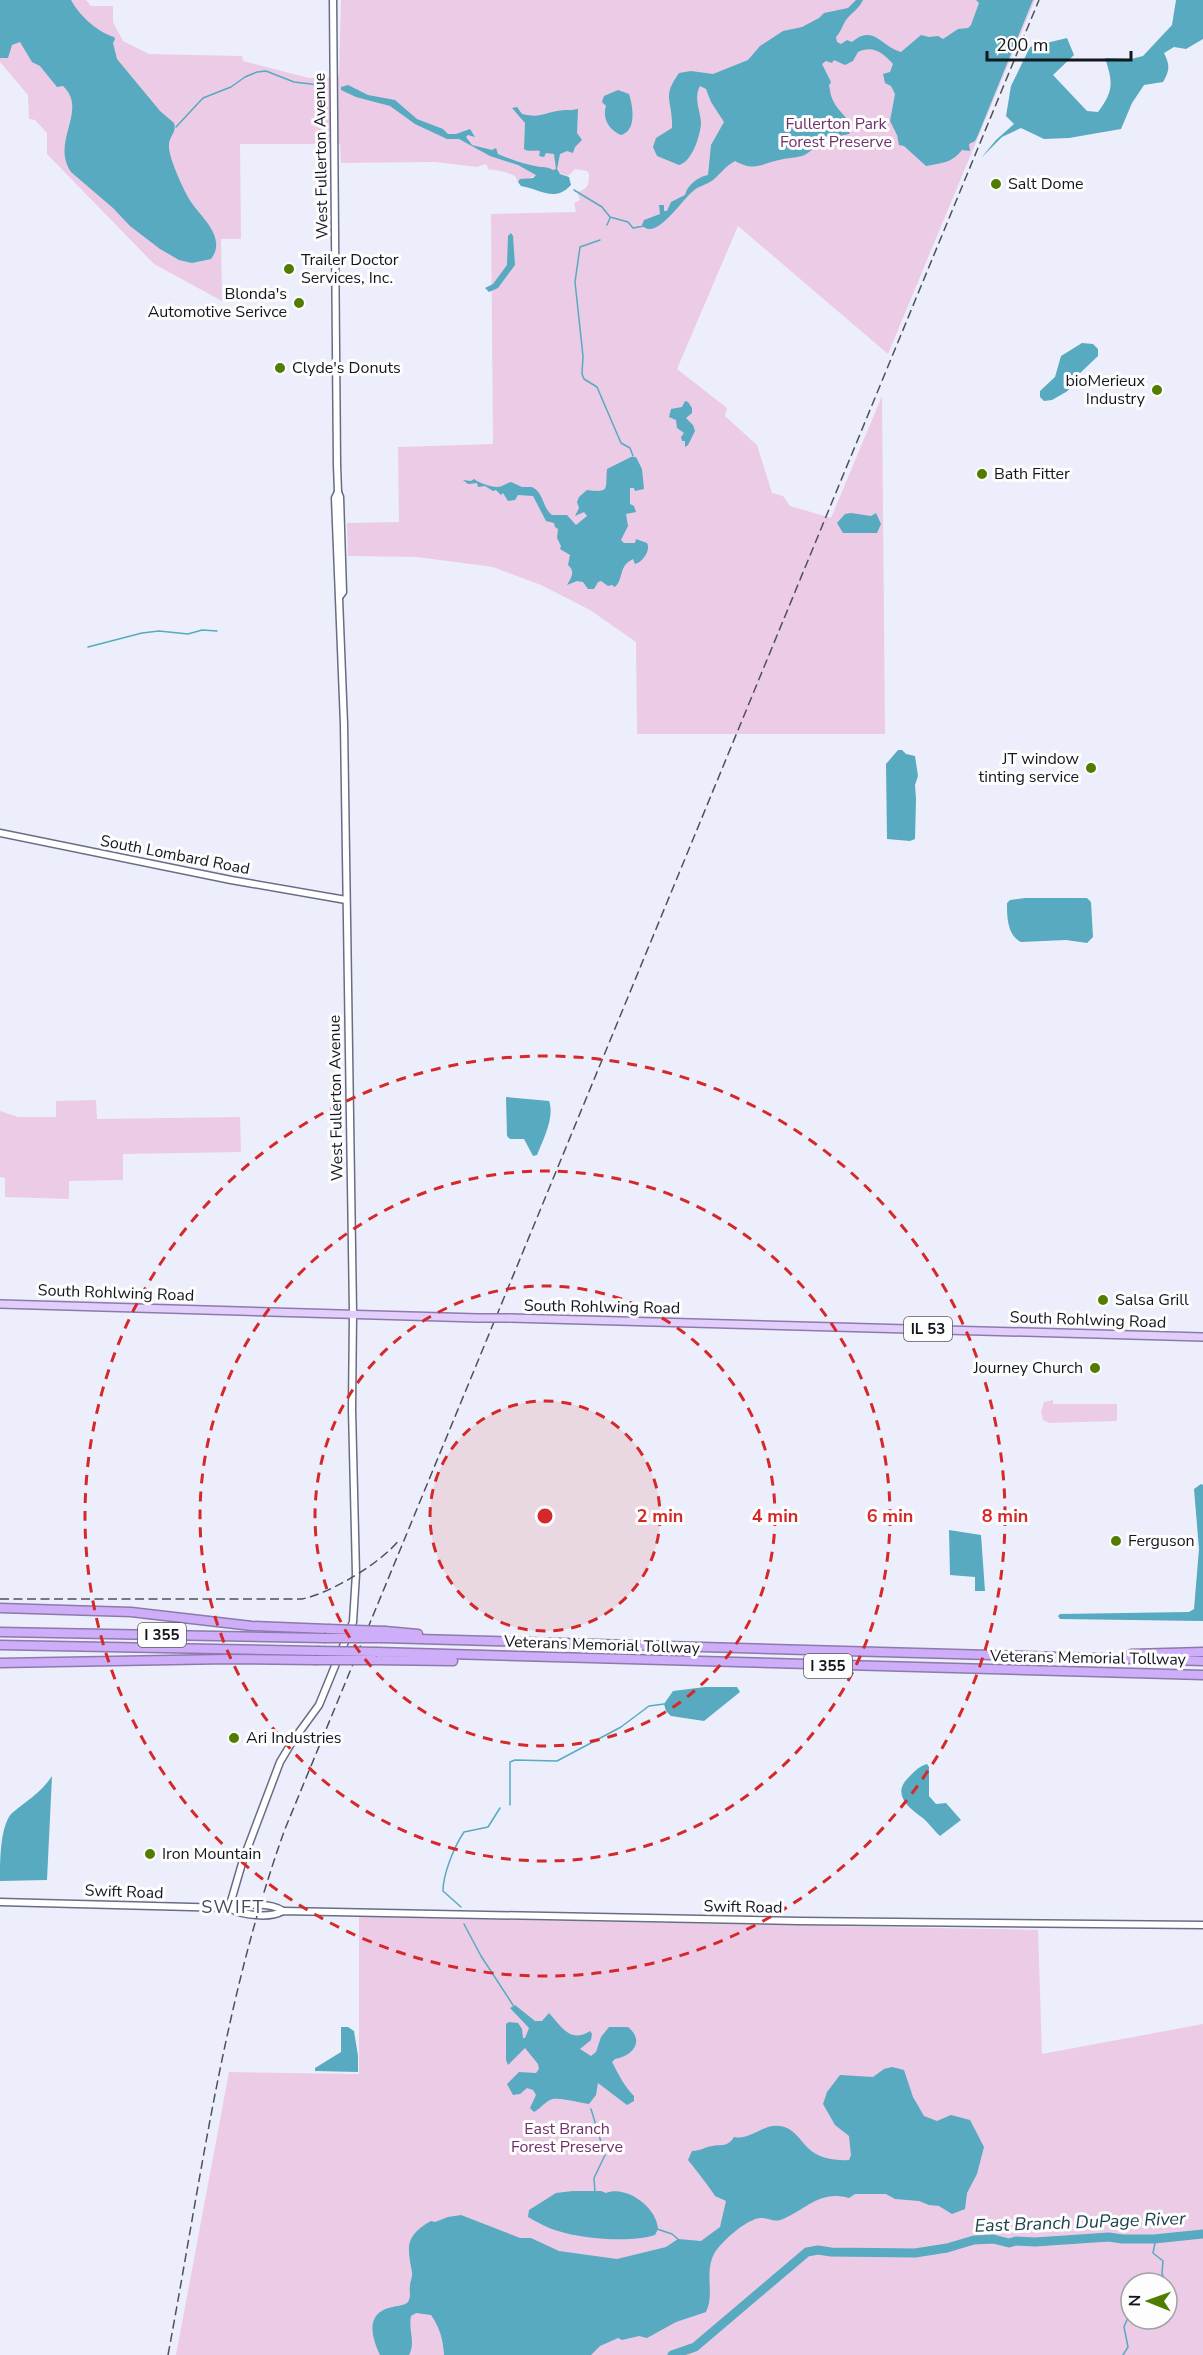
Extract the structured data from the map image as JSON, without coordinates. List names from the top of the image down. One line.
{"streets":{"highway":["I 355","Veterans Memorial Tollway"],"main road":["South Rohlwing Road","IL 53"],"street":["West Fullerton Avenue","South Lombard Road","Swift Road"]},"crossings":[["West Fullerton Avenue","South Lombard Road"],["West Fullerton Avenue","South Rohlwing Road"],["West Fullerton Avenue","Swift Road"]],"districts":["SWIFT"],"water":["East Branch DuPage River"],"parks":["Fullerton Park Forest Preserve","East Branch Forest Preserve"],"places":["Salt Dome","Trailer Doctor Services, Inc.","Blonda's Automotive Serivce","Clyde's Donuts","bioMerieux Industry","Bath Fitter","JT window tinting service","Salsa Grill","Journey Church","Ferguson","Ari Industries","Iron Mountain"],"scale_bar":"200 m","north":"left","rings":["2 min","4 min","6 min","8 min"]}
